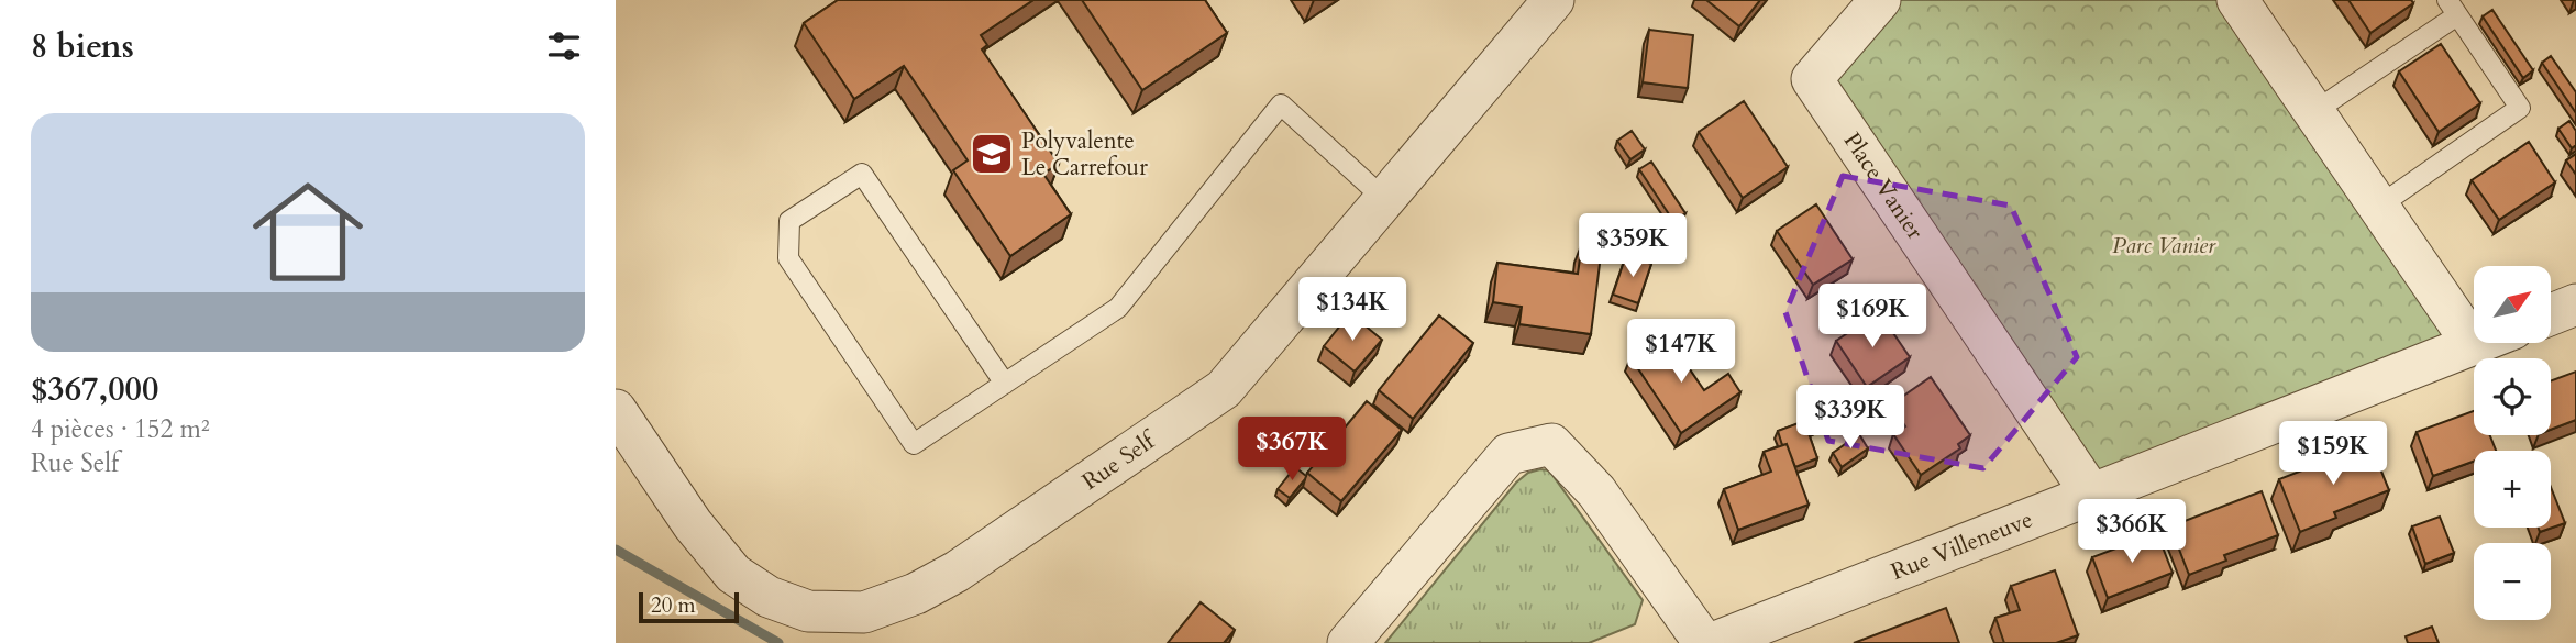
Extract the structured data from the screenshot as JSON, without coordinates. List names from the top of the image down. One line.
{"streets":{"street":["Place Vanier","Rue Self","Rue Villeneuve"]},"crossings":[["Place Vanier","Rue Villeneuve"]],"parks":["Parc Vanier"],"places":{"school or university":["Polyvalente Le Carrefour"]},"scale_bar":"20 m","north":"top right","page":{"heading":"8 biens","list":[{"name":"$367,000","note":"4 pièces · 152 m² · Rue Self"}],"price":["$359K","$134K","$169K","$147K","$339K","$367K","$159K","$366K"],"map_buttons":["+","−"],"scale":"20 m"}}
